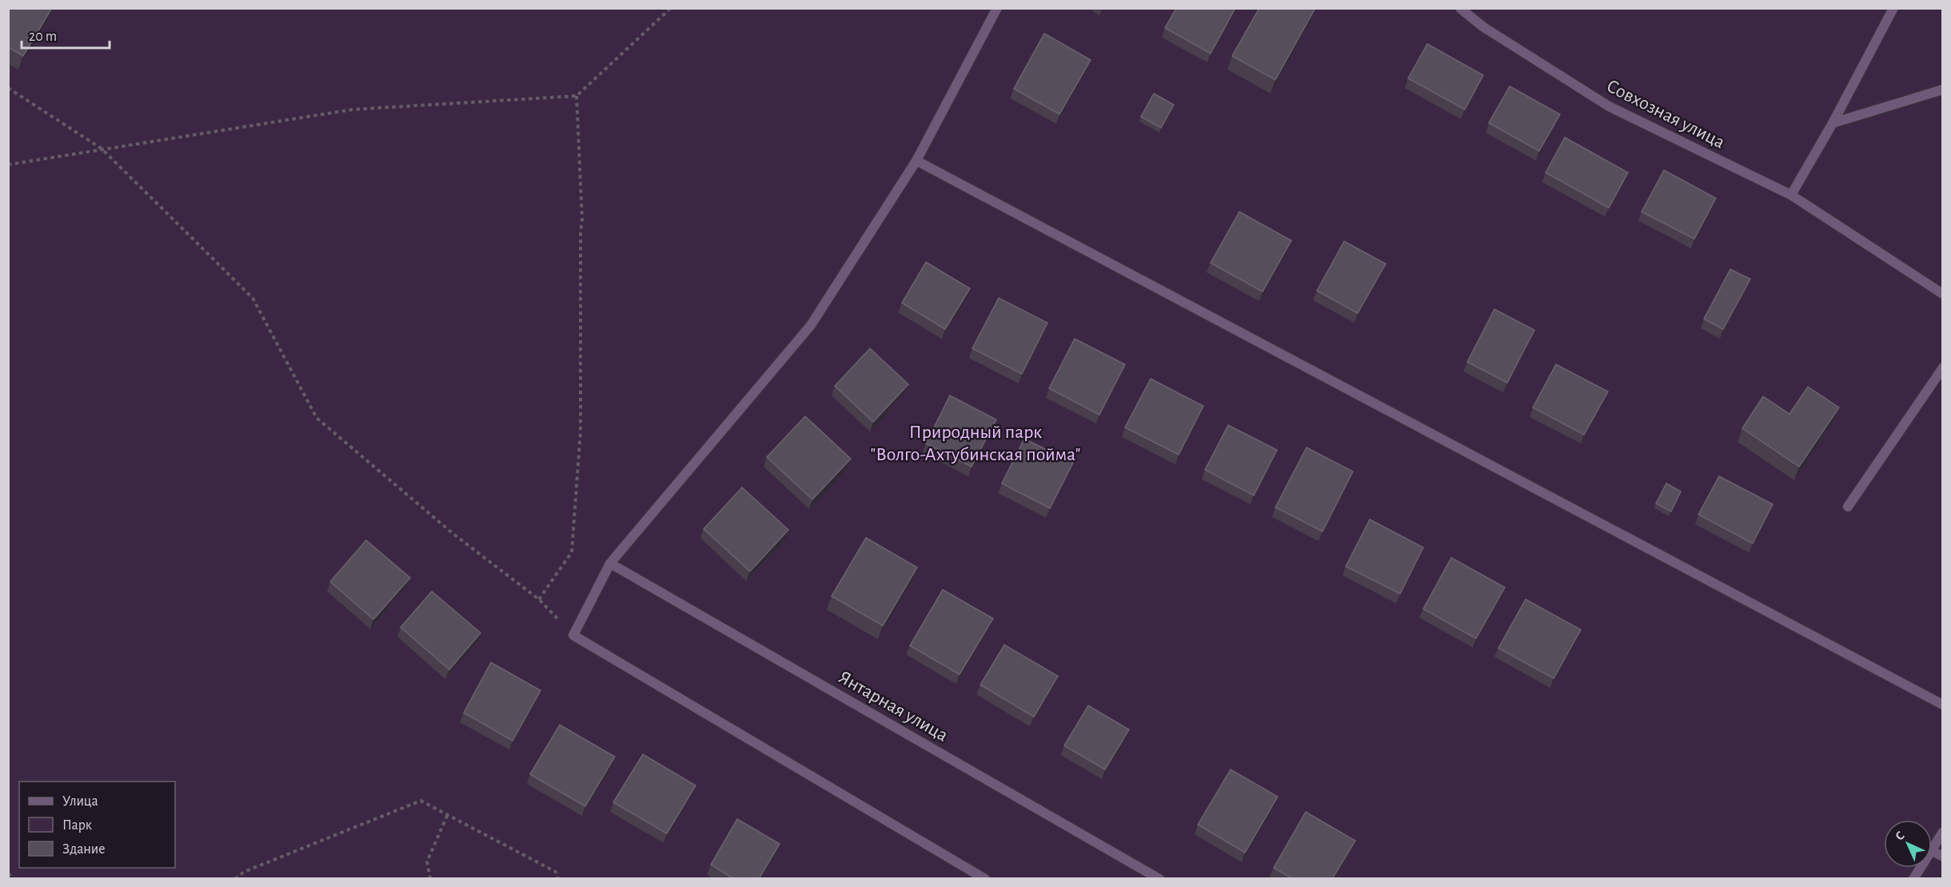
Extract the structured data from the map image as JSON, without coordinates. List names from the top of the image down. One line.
{"streets":{"street":["Совхозная улица","Янтарная улица"]},"parks":["Природный парк \"Волго-Ахтубинская пойма\""],"legend":["Улица","Парк","Здание"],"scale_bar":"20 m","north":"top left"}
